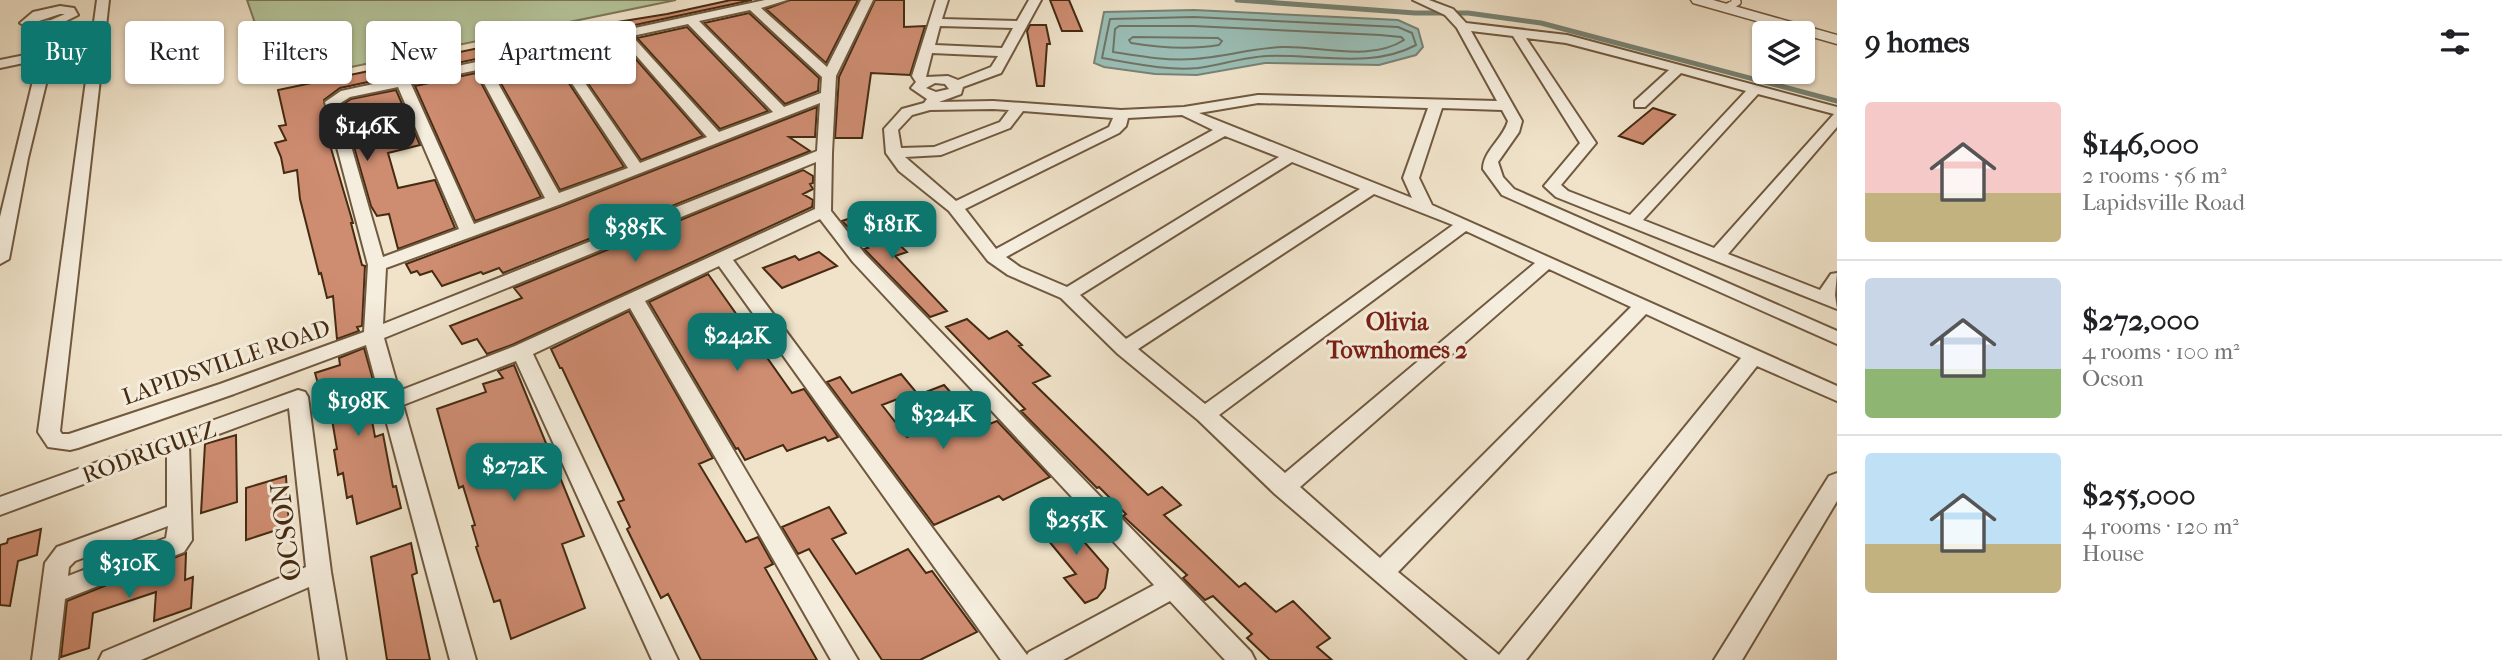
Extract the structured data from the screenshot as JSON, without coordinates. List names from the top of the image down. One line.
{"streets":{"street":["LAPIDSVILLE ROAD","RODRIGUEZ","OCSON"]},"crossings":[["RODRIGUEZ","OCSON"]],"districts":["Olivia Townhomes 2"],"page":{"heading":"9 homes","chip":["Buy","Rent","Filters","New","Apartment"],"list":[{"name":"$146,000","note":"2 rooms · 56 m² · Lapidsville Road"},{"name":"$272,000","note":"4 rooms · 100 m² · Ocson"},{"name":"$255,000","note":"4 rooms · 120 m² · House"}],"price":["$146K","$181K","$385K","$242K","$198K","$324K","$272K","$255K","$310K"]}}
